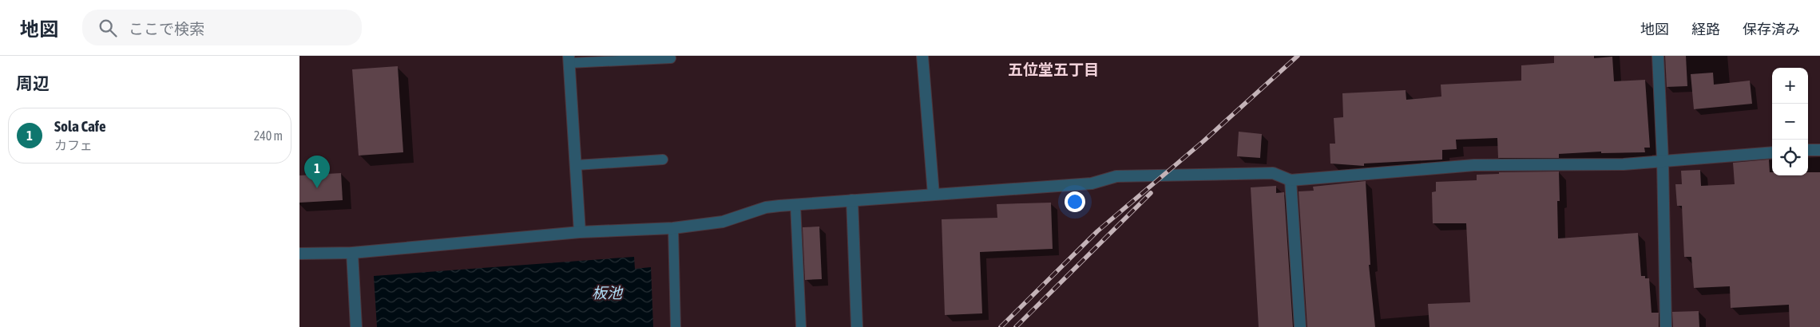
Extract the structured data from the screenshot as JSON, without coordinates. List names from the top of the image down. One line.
{"districts":["五位堂五丁目"],"water":["板池"],"page":{"header":"地図","search":"ここで検索","nav":["地図","経路","保存済み"],"heading":"周辺","map_buttons":["+","−"],"list":[{"mark":"1","name":"Sola Cafe","note":"カフェ","value":"240 m"}],"pins":"1"}}
